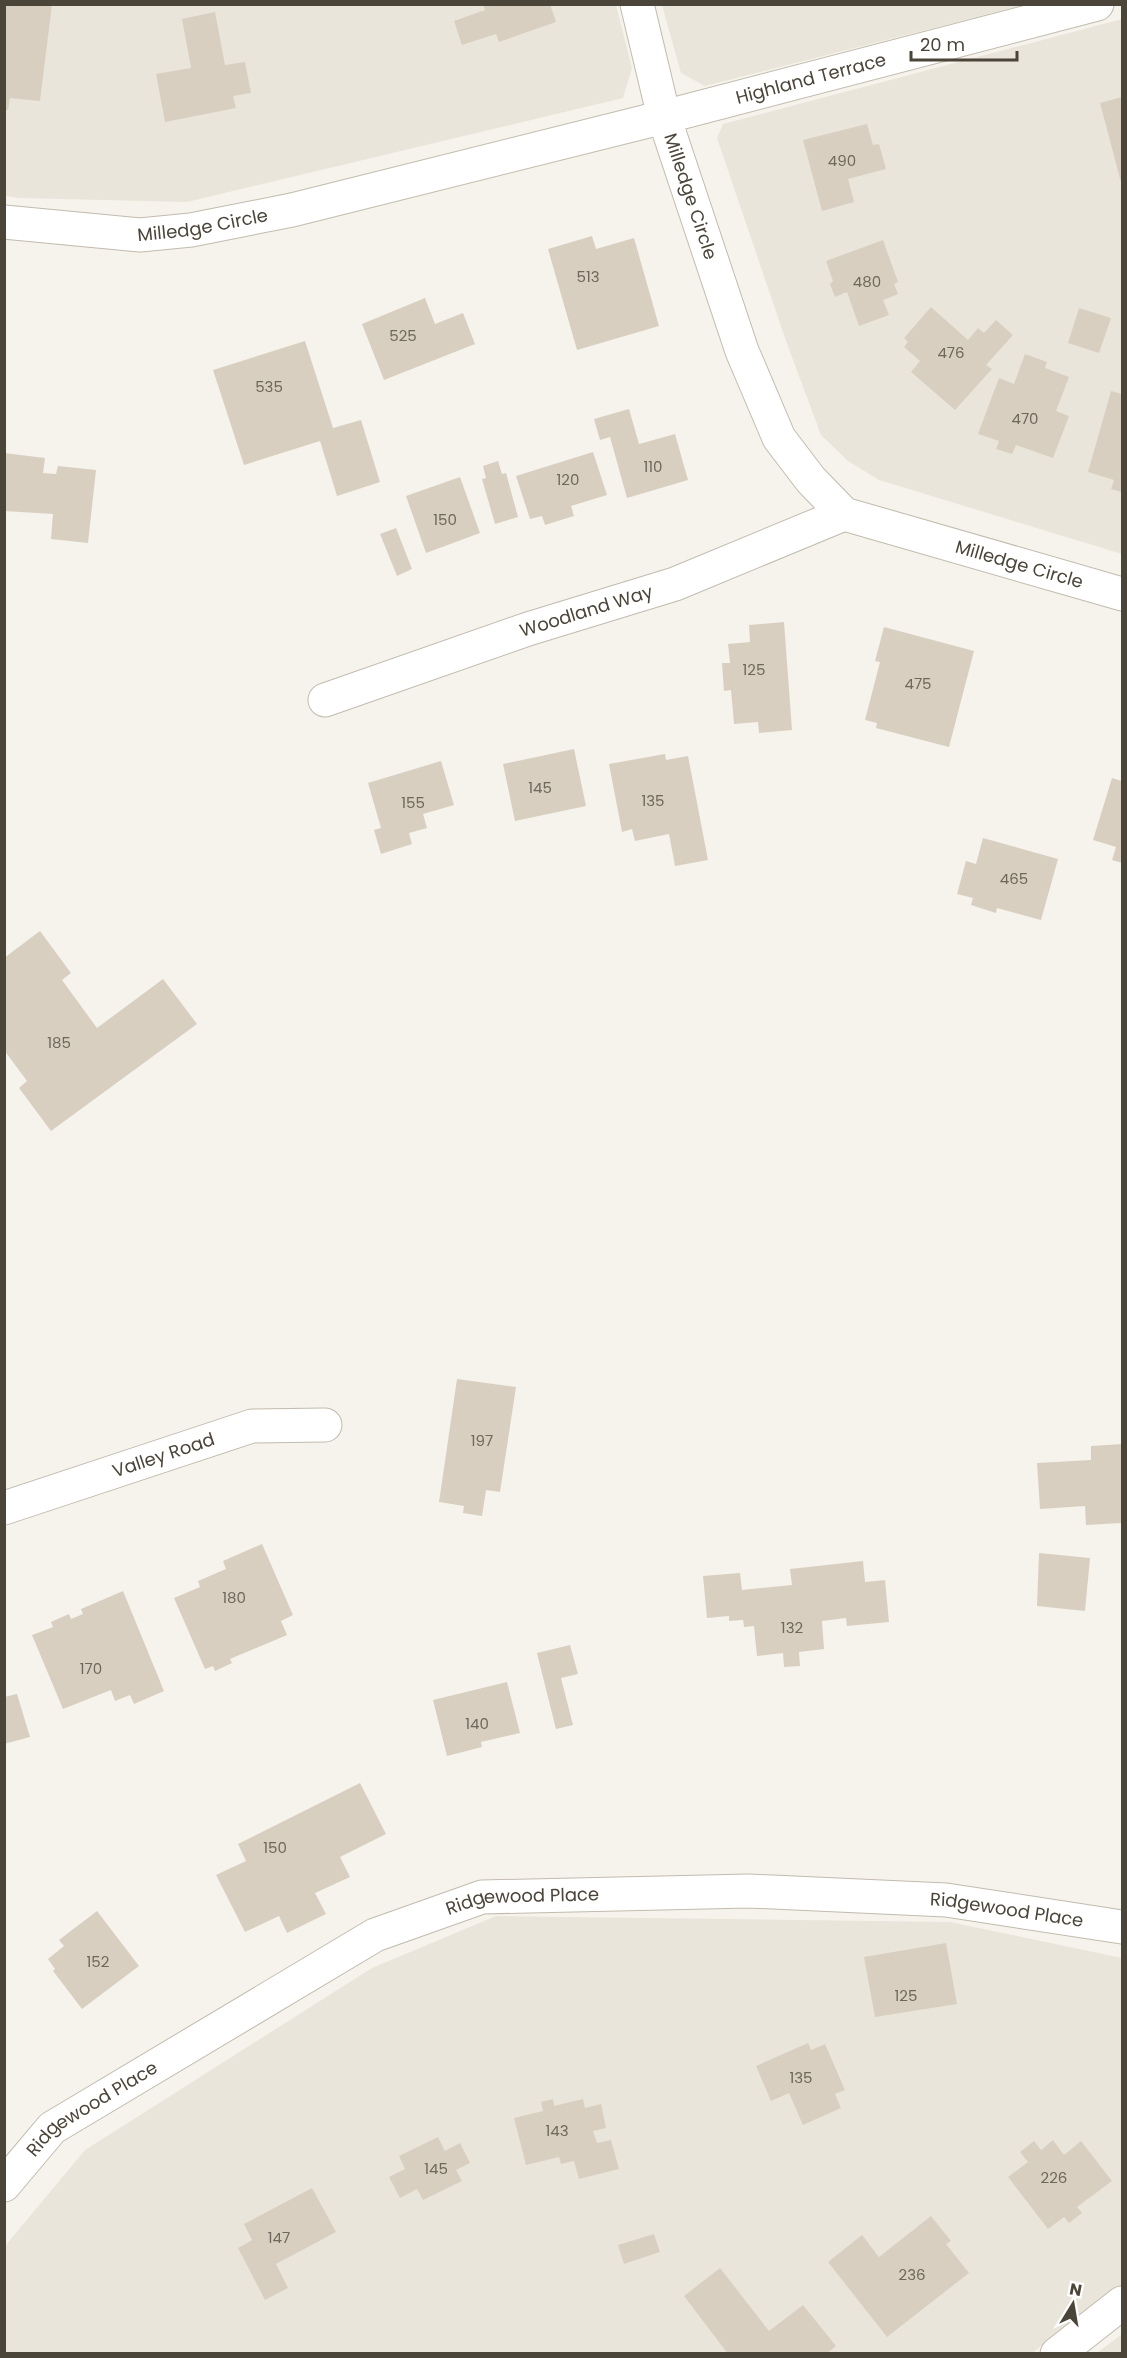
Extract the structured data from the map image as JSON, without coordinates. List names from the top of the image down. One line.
{"streets":{"street":["Highland Terrace","Milledge Circle","Woodland Way","Valley Road","Ridgewood Place"]},"crossings":[["Highland Terrace","Milledge Circle"],["Milledge Circle","Woodland Way"]],"house_numbers":["490","513","480","525","476","535","470","110","120","150","125","475","145","135","155","465","185","197","180","132","170","140","150","152","125","135","143","145","226","147","236"],"scale_bar":"20 m","north":"top"}
